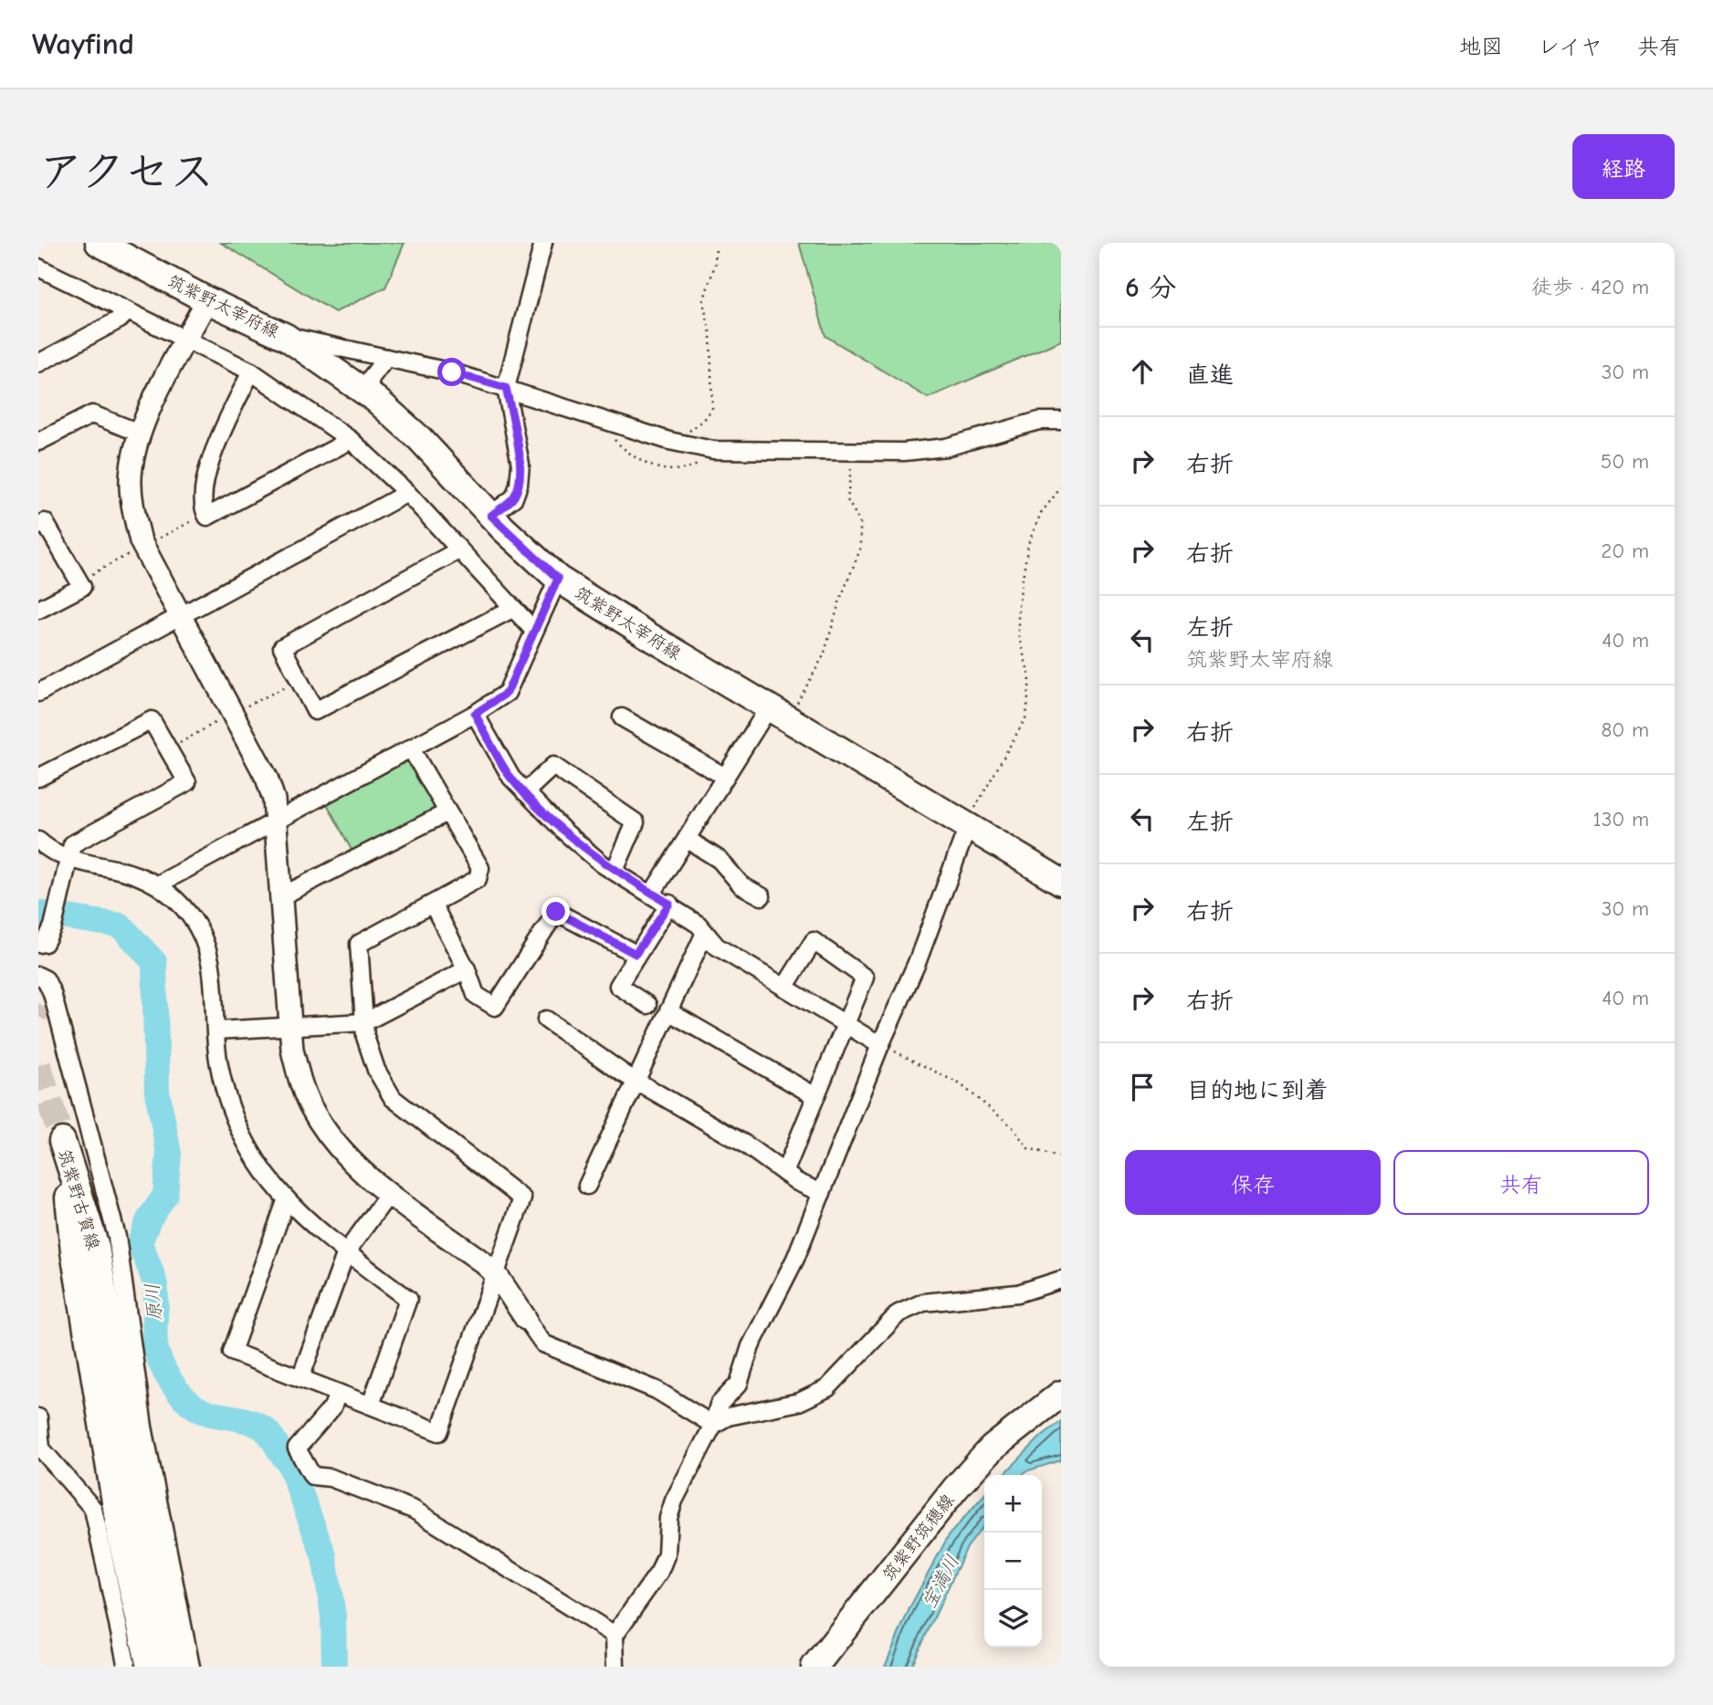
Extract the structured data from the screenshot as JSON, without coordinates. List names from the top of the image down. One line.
{"streets":{"main road":["筑紫野太宰府線","筑紫野古賀線","筑紫野筑穂線"]},"water":["原川","宝満川"],"page":{"header":"Wayfind","nav":["地図","レイヤ","共有"],"title":"アクセス","buttons":["経路",["保存","共有"]],"heading":["6 分","徒歩 · 420 m"],"list":[["直進","30 m"],["右折","50 m"],["右折","20 m"],["左折","筑紫野太宰府線","40 m"],["右折","80 m"],["左折","130 m"],["右折","30 m"],["右折","40 m"],"目的地に到着"],"map_buttons":["+","−"]}}
